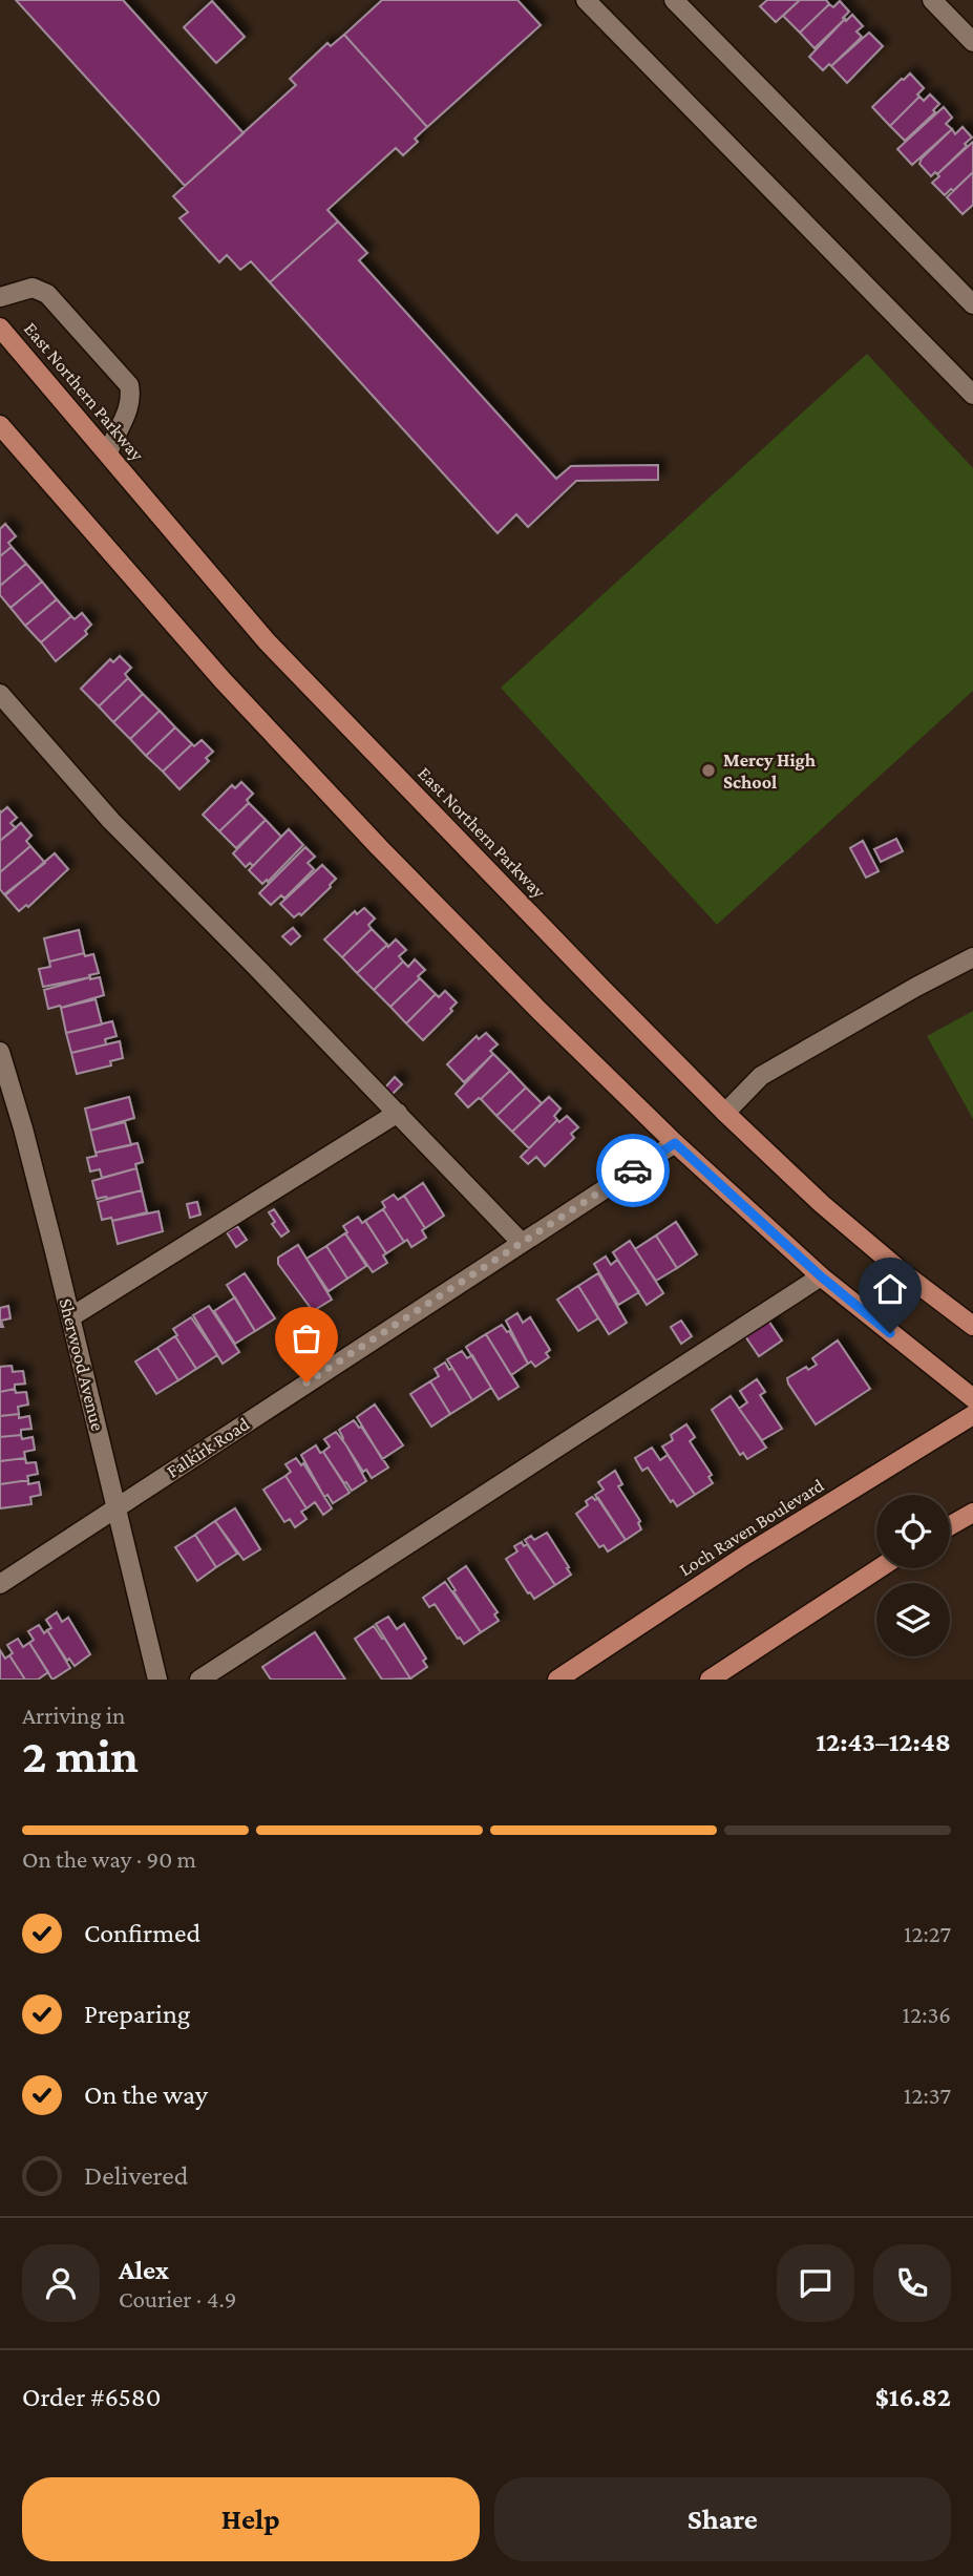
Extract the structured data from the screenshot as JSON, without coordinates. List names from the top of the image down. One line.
{"streets":{"main road":["East Northern Parkway","Loch Raven Boulevard"],"street":["Sherwood Avenue","Falkirk Road"]},"crossings":[["Sherwood Avenue","Falkirk Road"]],"places":["Mercy High School"],"page":{"heading":["2 min","Arriving in","12:43–12:48"],"panel":["Alex","Courier · 4.9","Order #6580","$16.82"],"bar":"On the way · 90 m","list":[["Confirmed","12:27"],["Preparing","12:36"],["On the way","12:37"],"Delivered"],"buttons":["Help","Share"]}}
